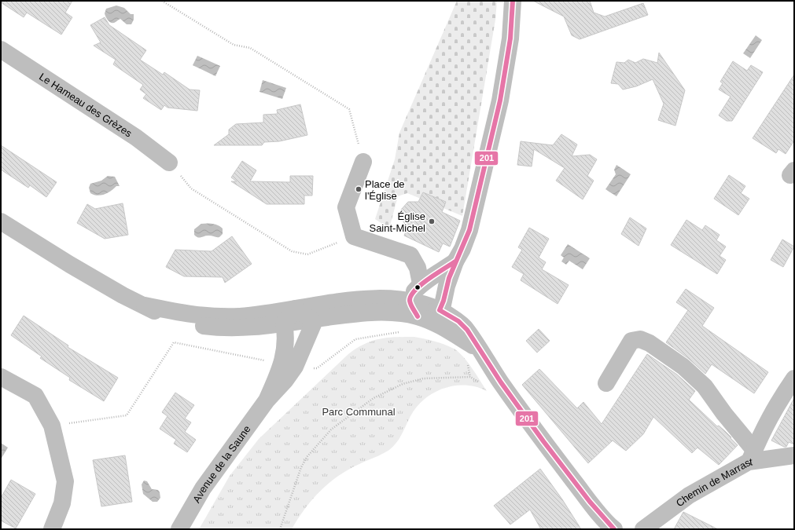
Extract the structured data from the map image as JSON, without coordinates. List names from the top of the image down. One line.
{"streets":{"street":["Le Hameau des Grèzes","Avenue de la Saune","Chemin de Marrast"]},"parks":["Parc Communal"],"places":["Place de l'Église","Église Saint-Michel"],"lines":["transit line 201"]}
